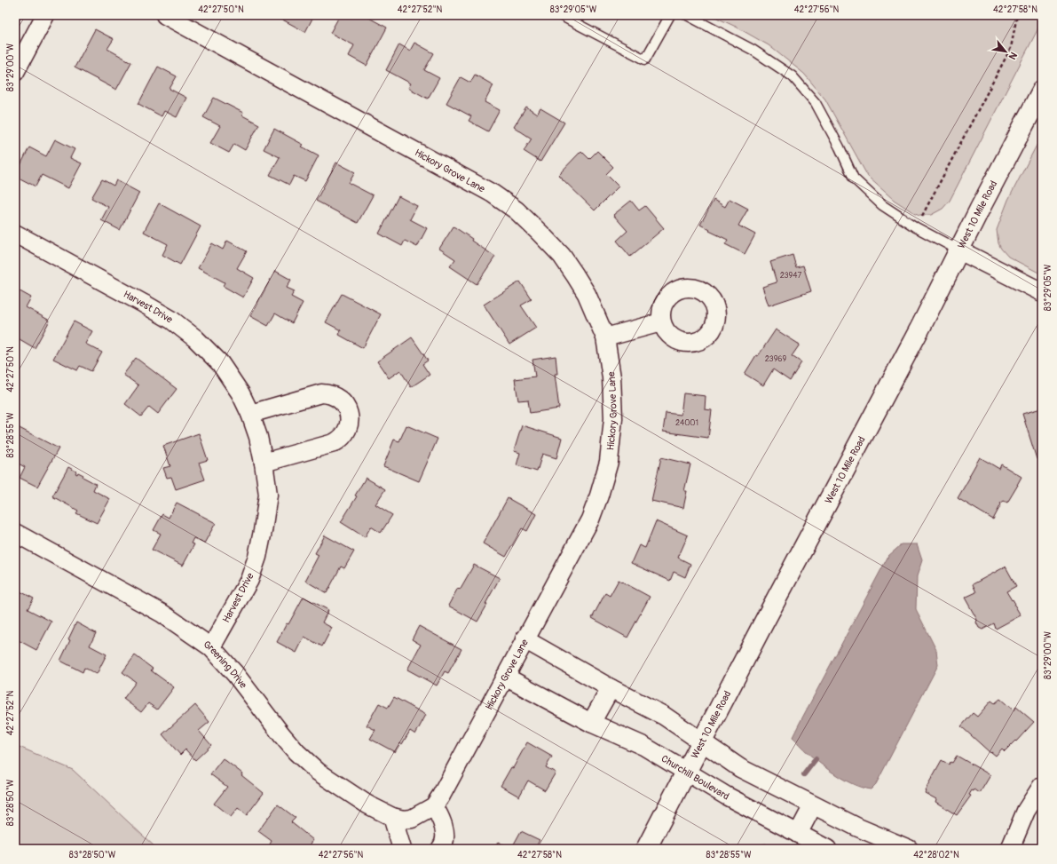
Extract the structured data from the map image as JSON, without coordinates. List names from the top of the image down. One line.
{"streets":{"main road":["West 10 Mile Road"],"street":["Hickory Grove Lane","Harvest Drive","Greening Drive","Churchill Boulevard"]},"crossings":[["Hickory Grove Lane","Greening Drive"],["Hickory Grove Lane","Churchill Boulevard"],["West 10 Mile Road","Churchill Boulevard"],["Harvest Drive","Greening Drive"]],"house_numbers":["23947","23969","24001"],"north":"bottom right","coordinates":["42°27'50\"N","42°27'52\"N","83°29'05\"W","42°27'56\"N","42°27'58\"N","83°29'00\"W","83°28'55\"W","83°28'50\"W","42°28'02\"N"]}
